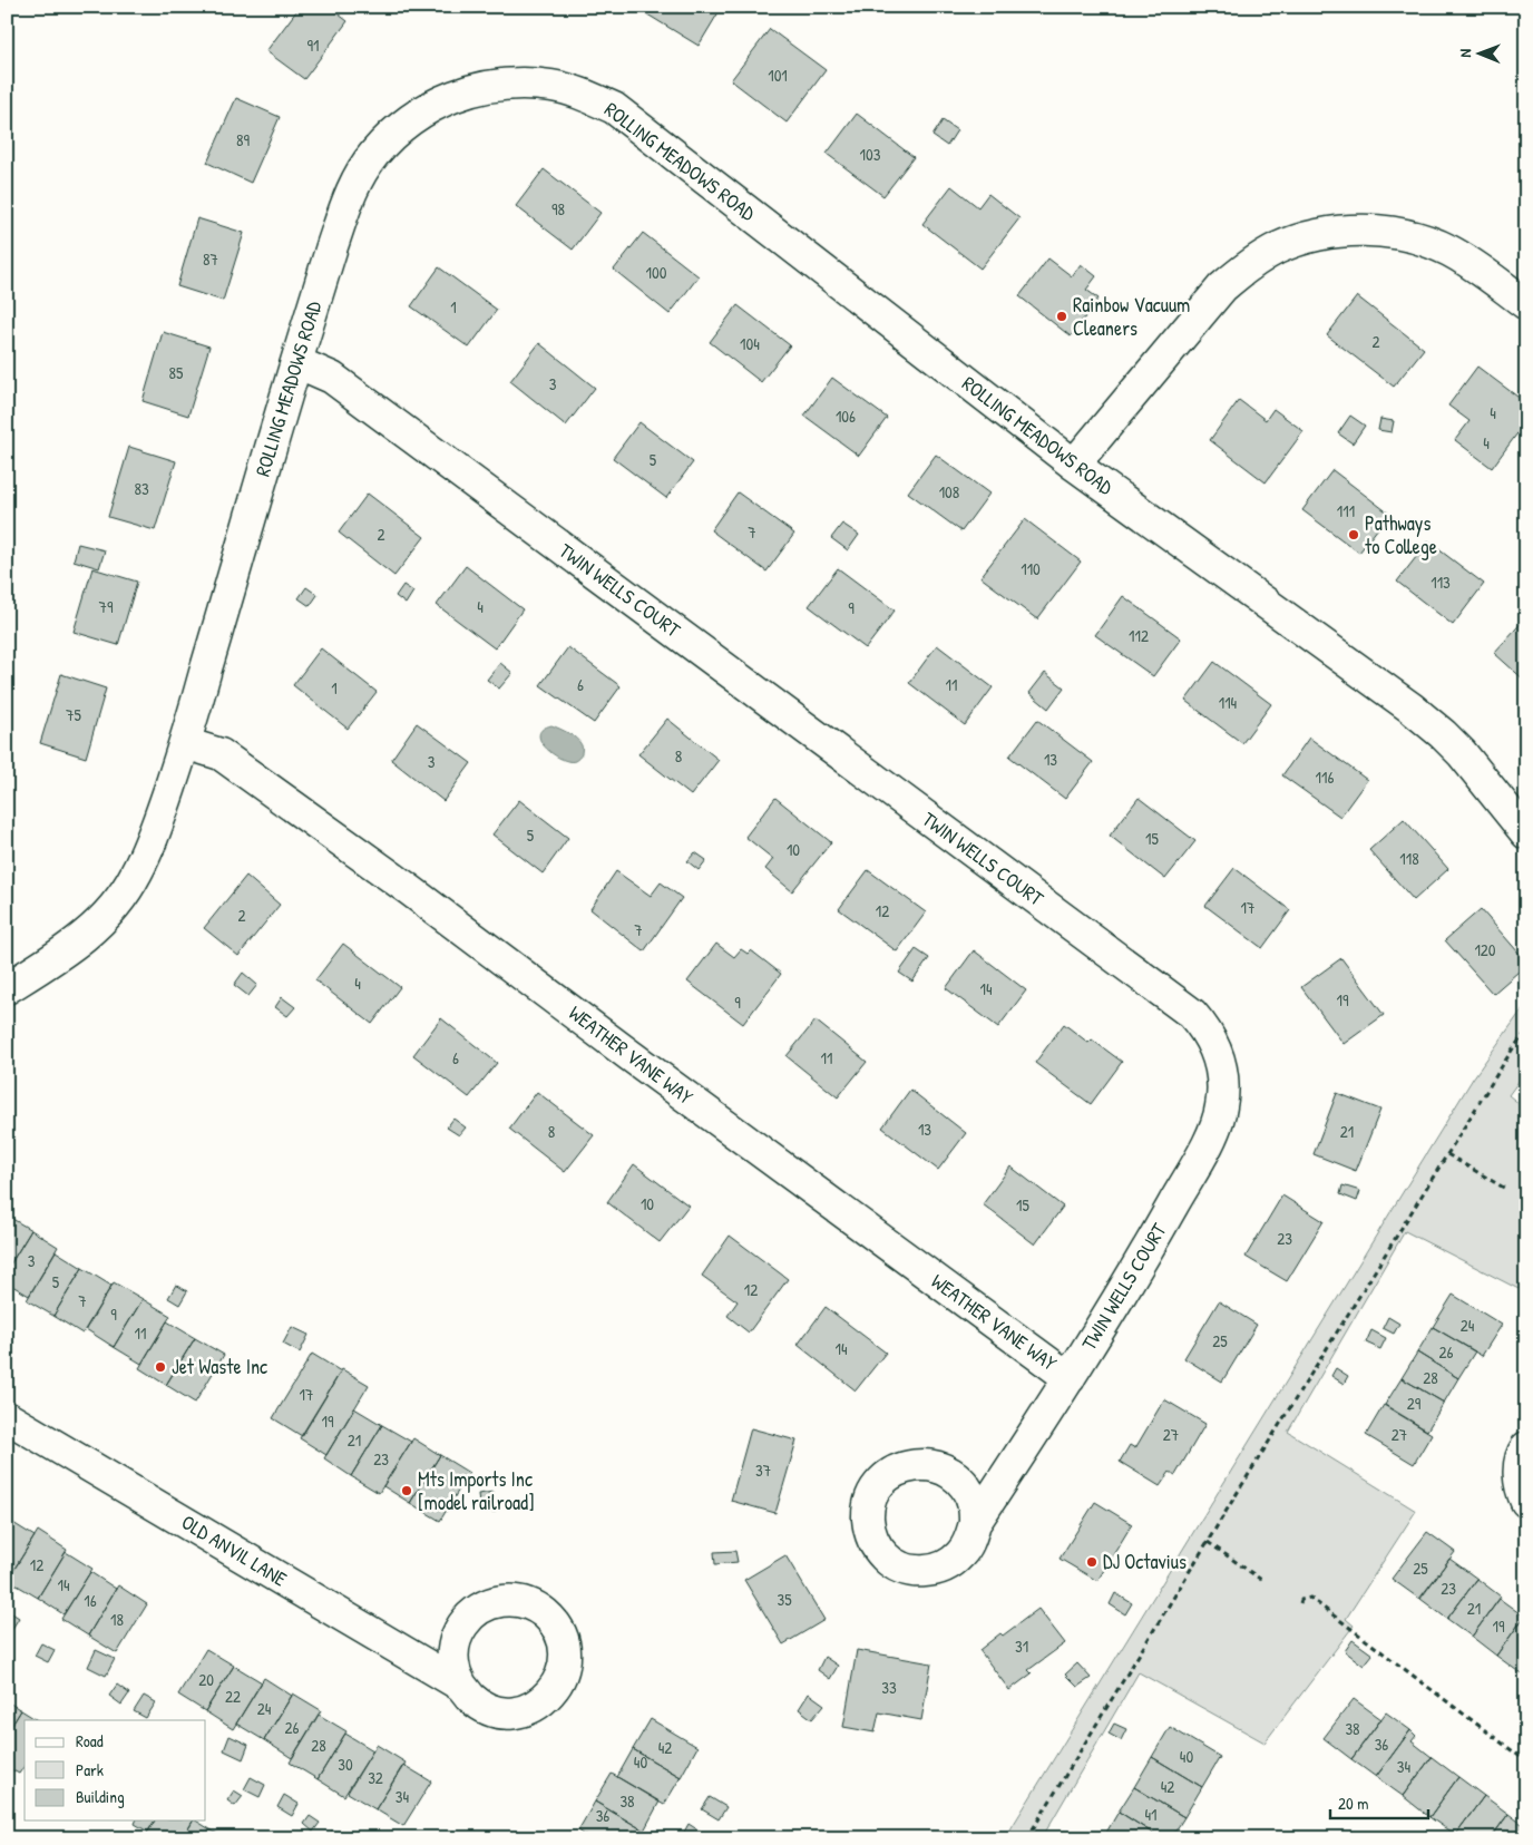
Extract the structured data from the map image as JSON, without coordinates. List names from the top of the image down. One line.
{"streets":{"street":["ROLLING MEADOWS ROAD","TWIN WELLS COURT","WEATHER VANE WAY","OLD ANVIL LANE"]},"crossings":[["ROLLING MEADOWS ROAD","TWIN WELLS COURT"],["ROLLING MEADOWS ROAD","WEATHER VANE WAY"],["TWIN WELLS COURT","WEATHER VANE WAY"]],"places":["Rainbow Vacuum Cleaners","Pathways to College","Jet Waste Inc","Mts Imports Inc [model railroad]","DJ Octavius"],"house_numbers":["91","101","89","103","98","87","100","1","2","104","85","3","4","106","4","5","83","108","111","7","2","110","113","79","4","9","112","6","11","1","114","75","8","13","3","116","5","15","10","118","17","12","2","7","120","4","14","19","9","6","11","13","8","21","10","15","23","3","5","12","7","9","24","11","25","14","26","28","17","29","19","27","27","21","23","37","12","25","14","23","35","16","21","18","19","31","20","33","22","24","26","38","36","28","42","40","40","30","34","32","42","34","38","41","36"],"legend":["Road","Park","Building"],"scale_bar":"20 m","north":"left"}
